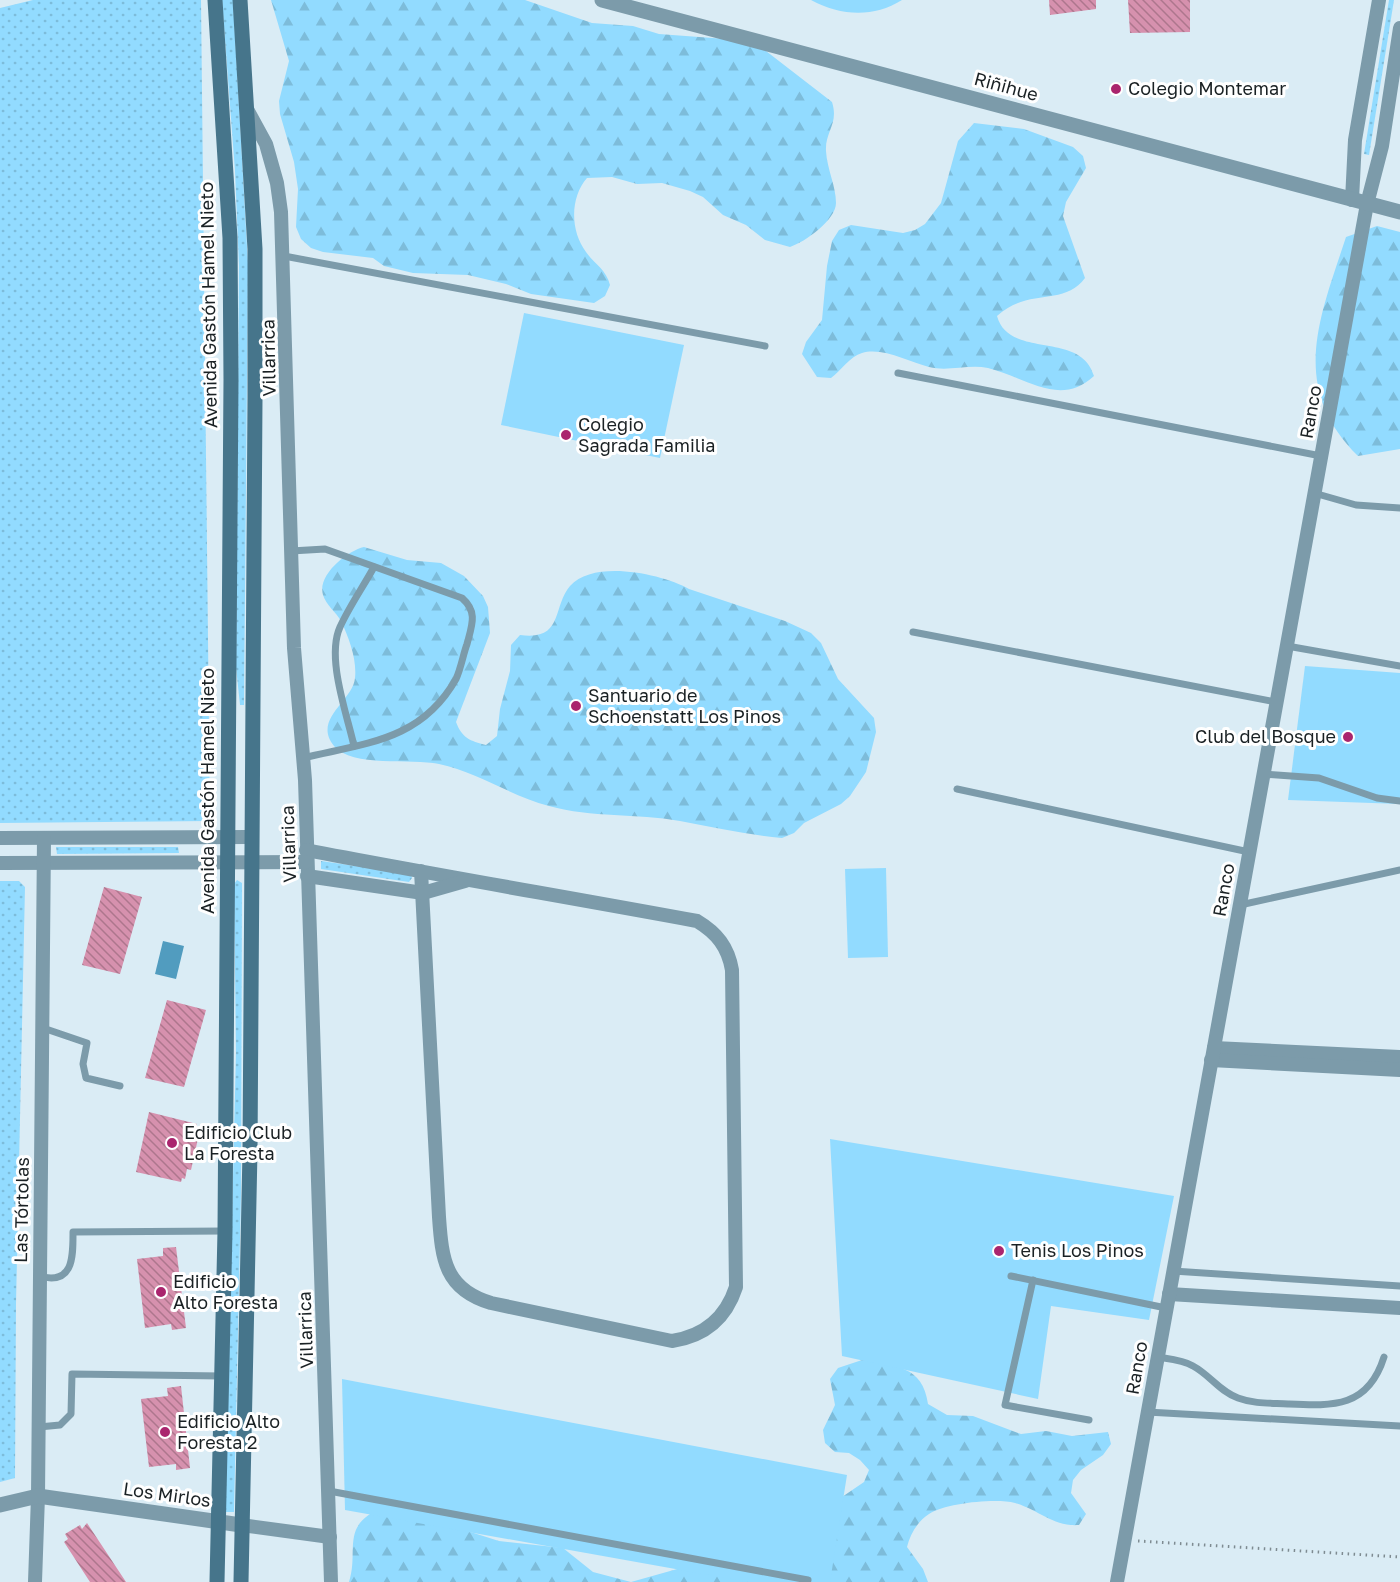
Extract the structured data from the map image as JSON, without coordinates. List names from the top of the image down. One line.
{"streets":{"main road":["Avenida Gastón Hamel Nieto"],"street":["Riñihue","Villarrica","Ranco","Las Tórtolas","Los Mirlos"]},"crossings":[["Riñihue","Ranco"],["Avenida Gastón Hamel Nieto","Los Mirlos"],["Villarrica","Los Mirlos"],["Las Tórtolas","Los Mirlos"]],"places":["Colegio Montemar","Colegio Sagrada Familia","Santuario de Schoenstatt Los Pinos","Club del Bosque","Edificio Club La Foresta","Tenis Los Pinos","Edificio Alto Foresta","Edificio Alto Foresta 2"]}
